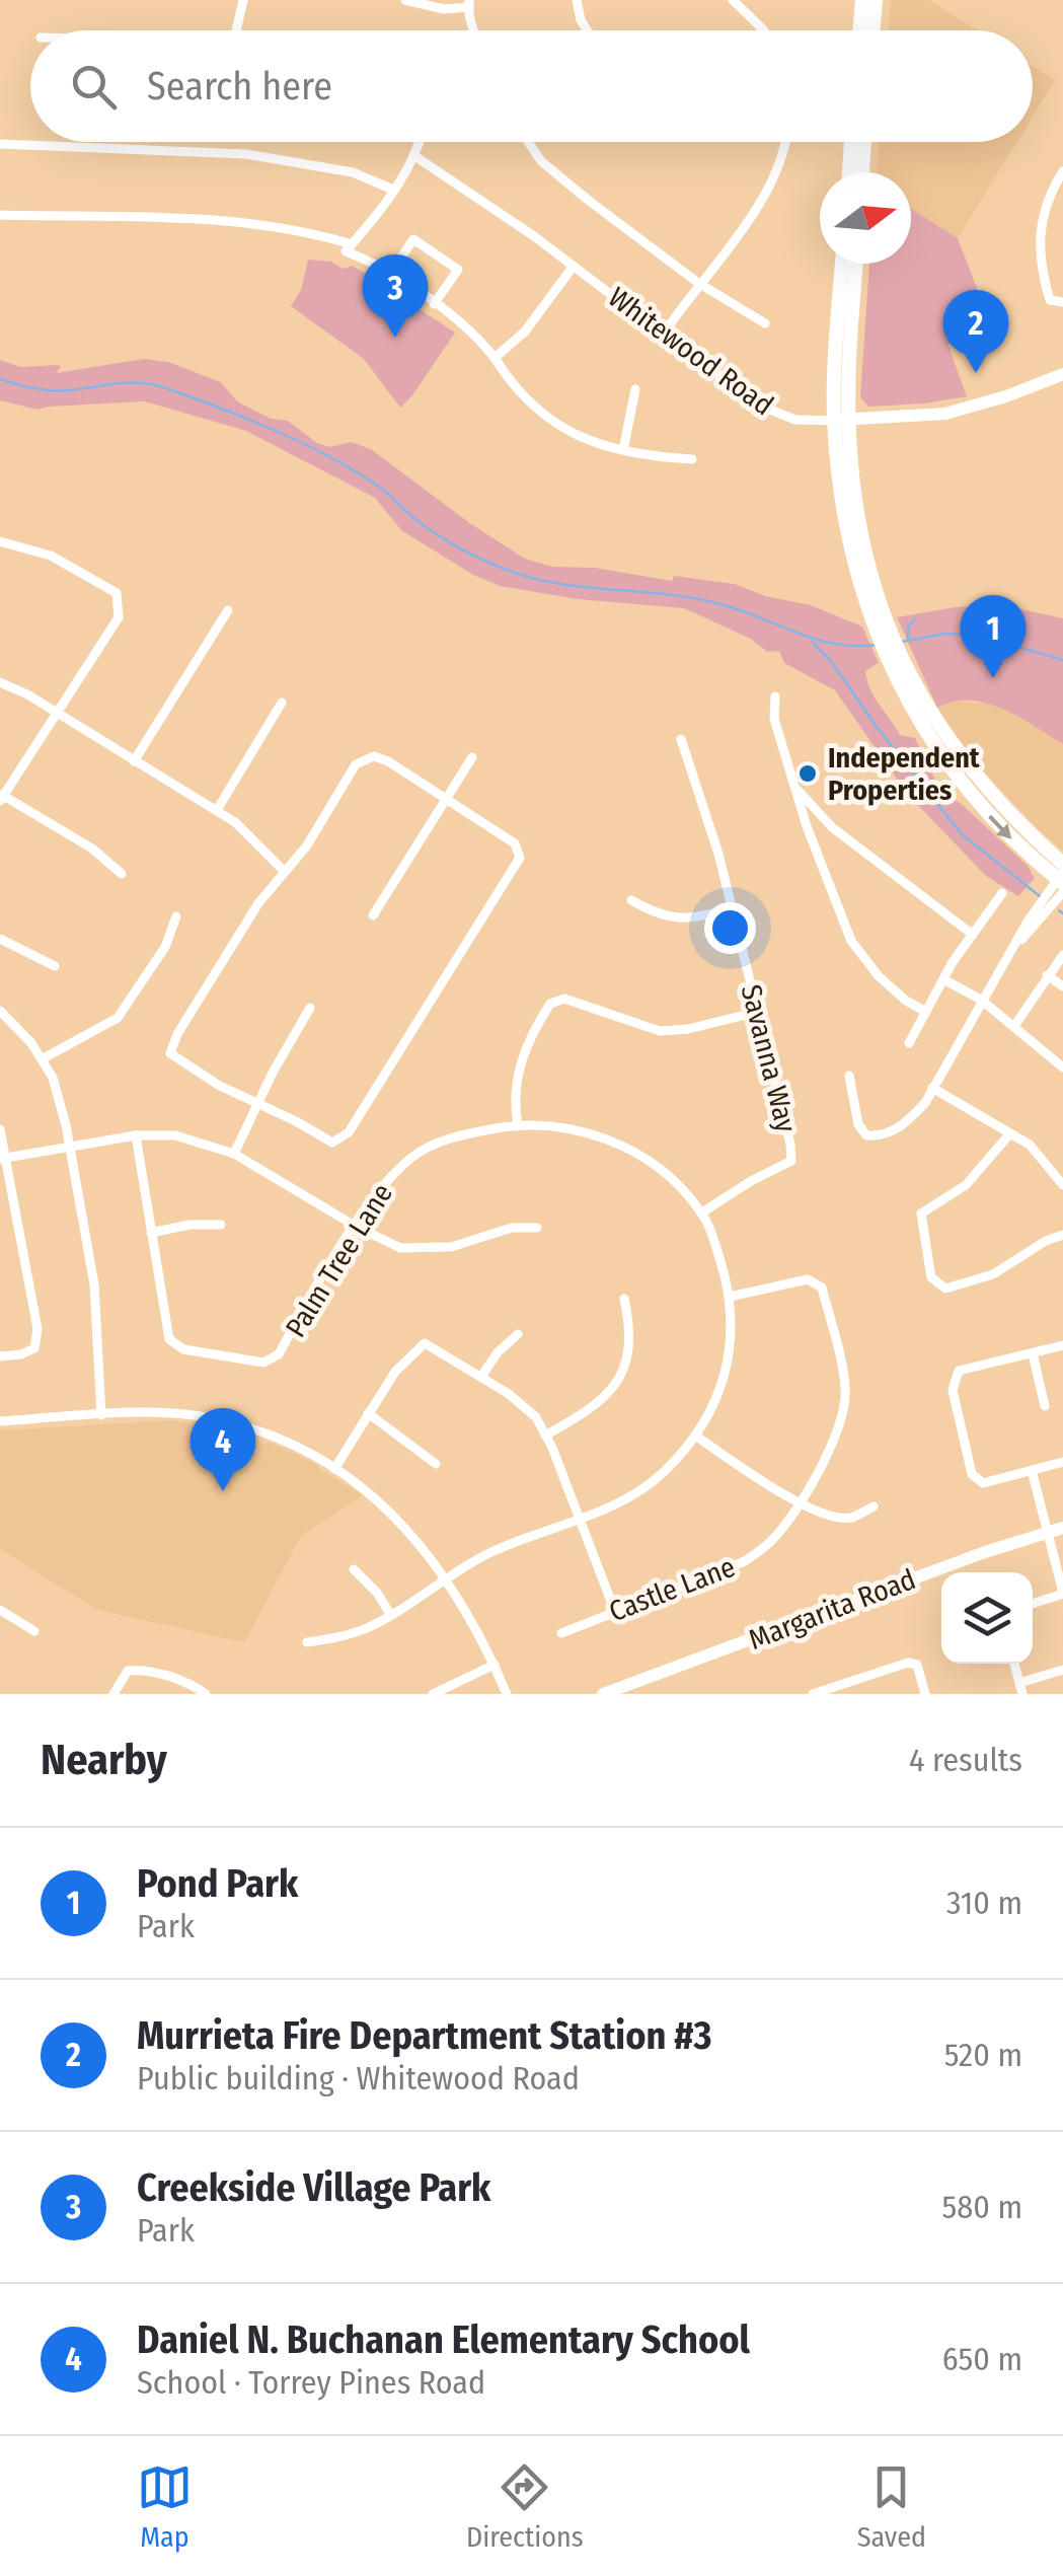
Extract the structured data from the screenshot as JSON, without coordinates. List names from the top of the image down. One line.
{"streets":{"main road":["Whitewood Road","Margarita Road"],"street":["Savanna Way","Palm Tree Lane","Castle Lane"]},"crossings":[["Savanna Way","Palm Tree Lane"],["Palm Tree Lane","Castle Lane"]],"places":["Independent Properties"],"north":"right","page":{"search":"Search here","pins":["3","2","1","4"],"heading":["Nearby","4 results"],"list":[{"mark":"1","name":"Pond Park","note":"Park","value":"310 m"},{"mark":"2","name":"Murrieta Fire Department Station #3","note":"Public building · Whitewood Road","value":"520 m"},{"mark":"3","name":"Creekside Village Park","note":"Park","value":"580 m"},{"mark":"4","name":"Daniel N. Buchanan Elementary School","note":"School · Torrey Pines Road","value":"650 m"}],"nav":["Map","Directions","Saved"]}}
